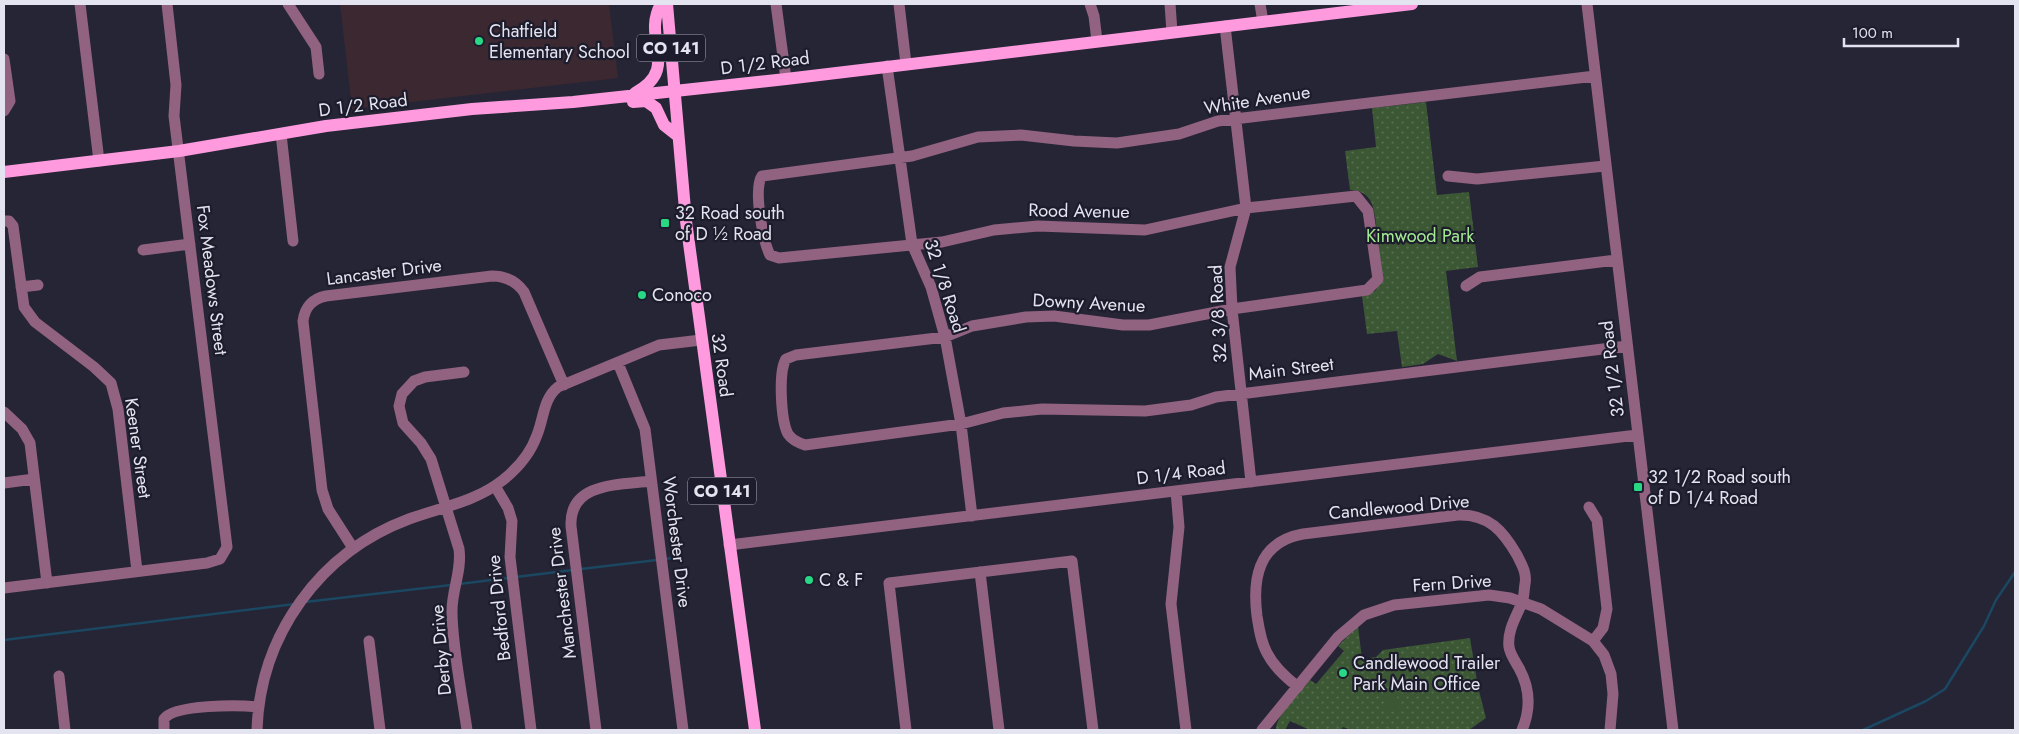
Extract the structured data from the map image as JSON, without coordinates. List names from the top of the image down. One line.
{"streets":{"main road":["CO 141","D 1/2 Road","32 Road"],"street":["White Avenue","Rood Avenue","Lancaster Drive","Fox Meadows Street","32 1/8 Road","Downy Avenue","32 3/8 Road","Main Street","32 1/2 Road","Keener Street","D 1/4 Road","Candlewood Drive","Worchester Drive","Fern Drive","Manchester Drive","Bedford Drive","Derby Drive"]},"crossings":[["D 1/2 Road","Fox Meadows Street"],["D 1/2 Road","32 1/8 Road"],["D 1/2 Road","32 3/8 Road"],["D 1/2 Road","32 Road"],["White Avenue","Rood Avenue"],["White Avenue","32 1/8 Road"],["White Avenue","32 3/8 Road"],["White Avenue","32 1/2 Road"],["Rood Avenue","32 1/8 Road"],["Rood Avenue","Downy Avenue"],["Rood Avenue","32 3/8 Road"],["Fox Meadows Street","Keener Street"],["32 1/8 Road","Downy Avenue"],["32 1/8 Road","Main Street"],["32 1/8 Road","D 1/4 Road"],["Downy Avenue","32 3/8 Road"],["Downy Avenue","Main Street"],["32 3/8 Road","Main Street"],["32 3/8 Road","D 1/4 Road"],["32 Road","D 1/4 Road"],["Main Street","32 1/2 Road"],["32 1/2 Road","D 1/4 Road"],["Candlewood Drive","Fern Drive"],["Worchester Drive","Manchester Drive"]],"parks":["Kimwood Park"],"places":{"other":["Chatfield Elementary School","Conoco","C & F","Candlewood Trailer Park Main Office"],"transit":["32 Road south of D ½ Road","32 1/2 Road south of D 1/4 Road"]},"scale_bar":"100 m"}
